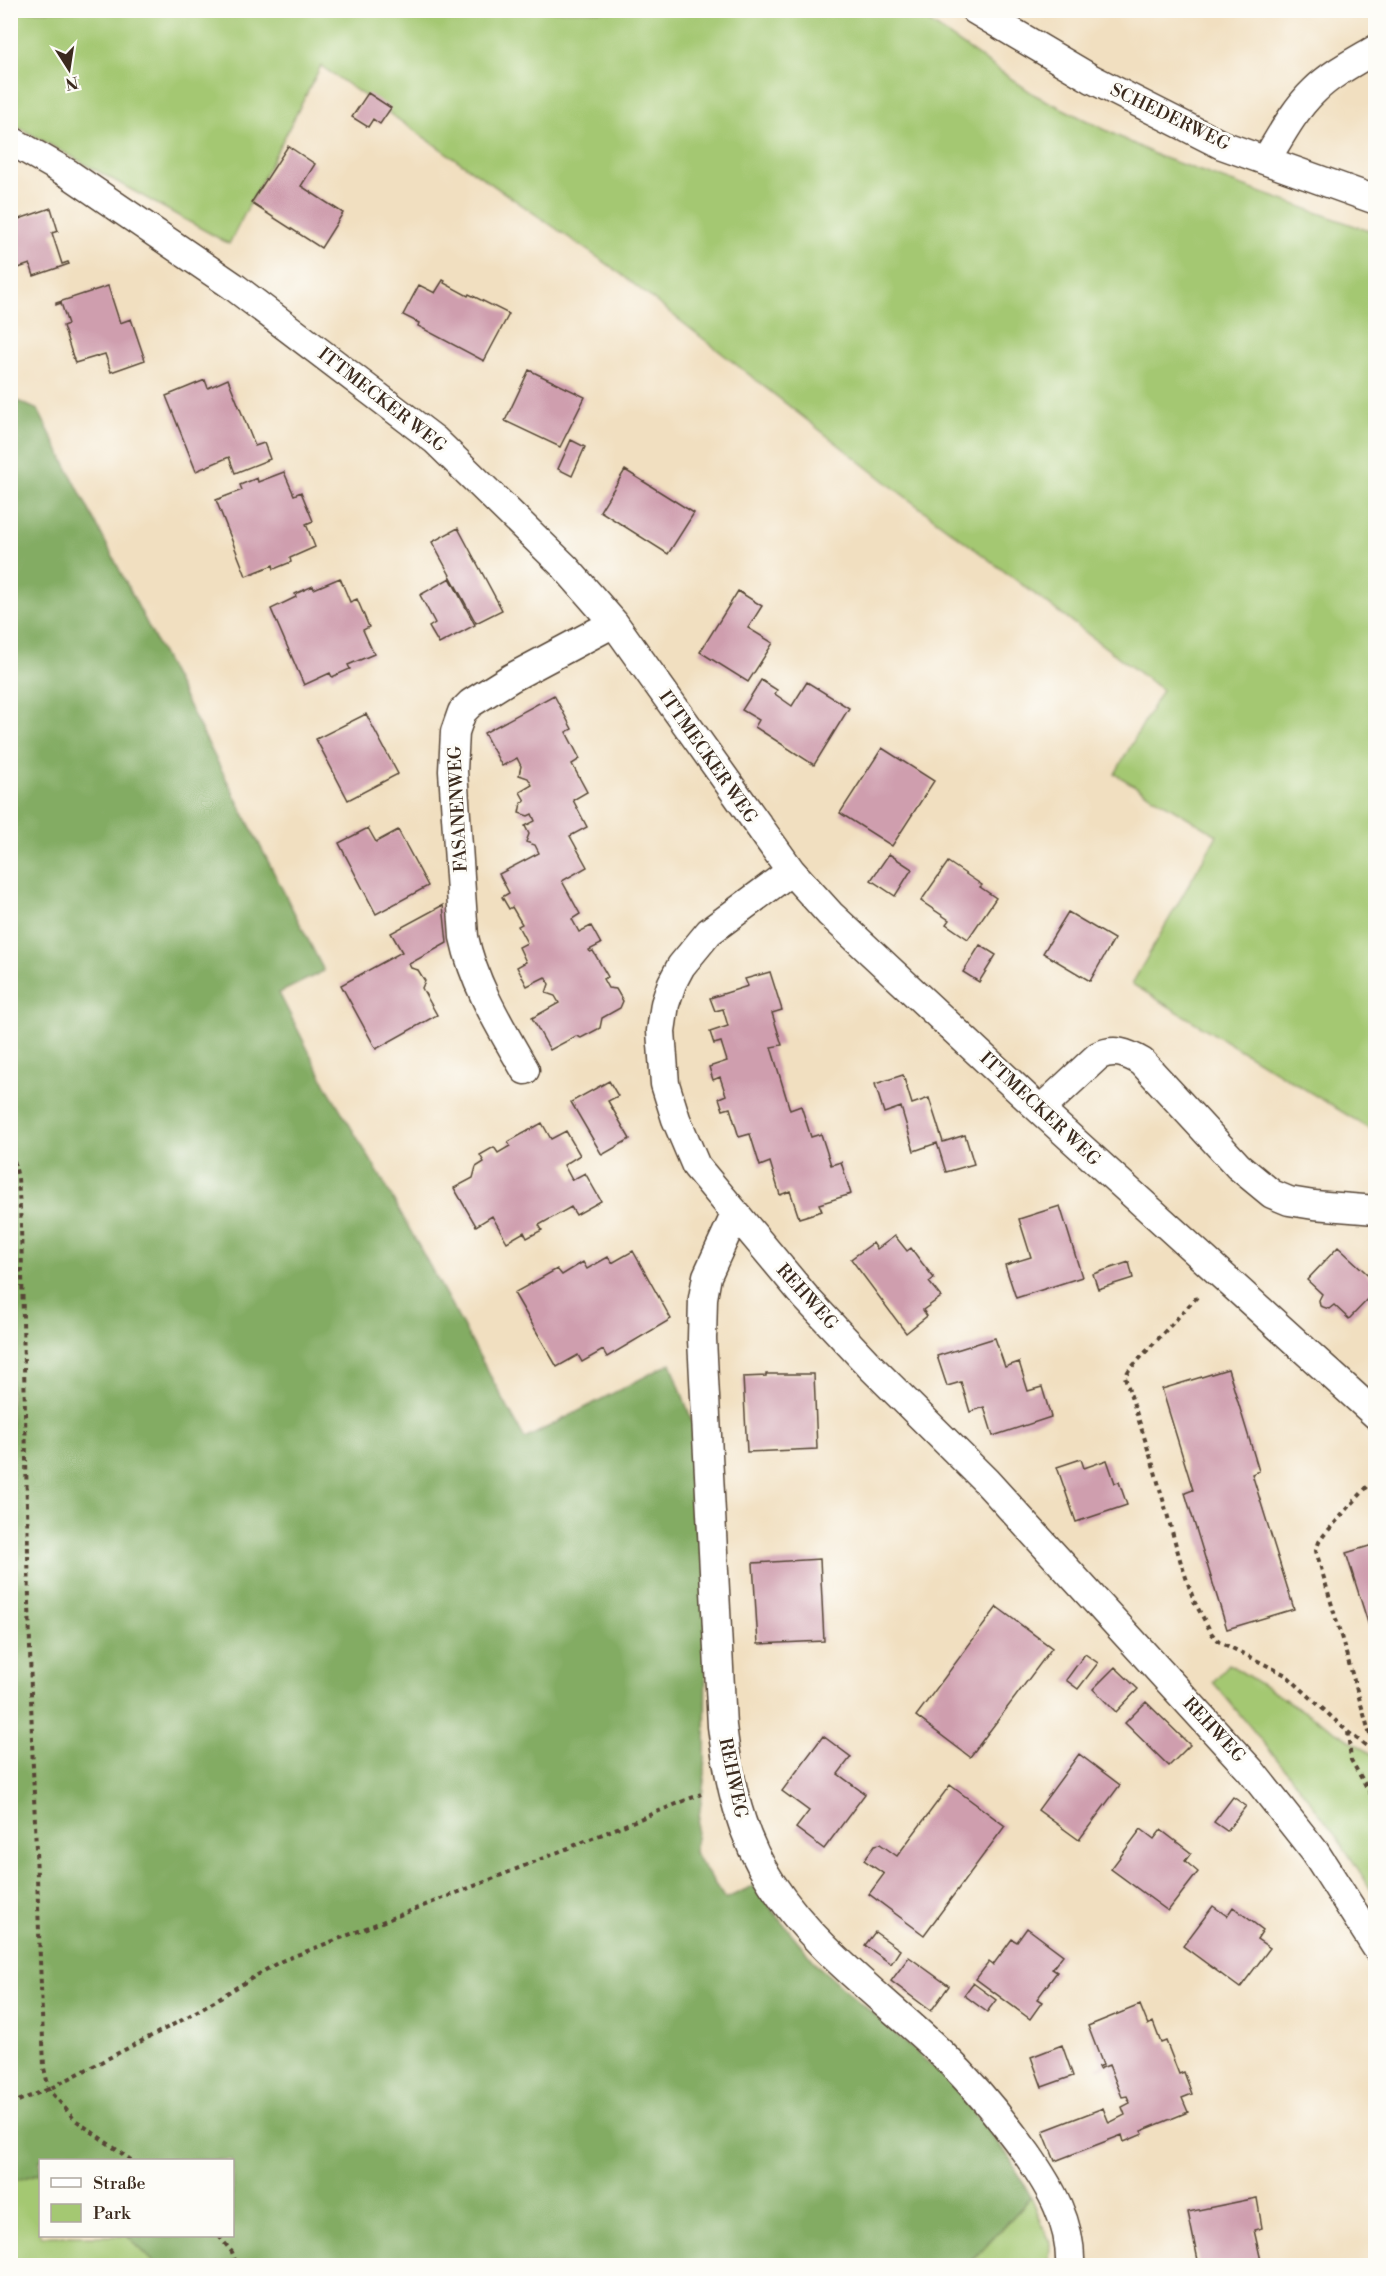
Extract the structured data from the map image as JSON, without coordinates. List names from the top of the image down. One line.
{"streets":{"street":["SCHEDERWEG","ITTMECKER WEG","FASANENWEG","REHWEG"]},"crossings":[["ITTMECKER WEG","FASANENWEG"],["ITTMECKER WEG","REHWEG"]],"legend":["Straße","Park"],"north":"bottom"}
